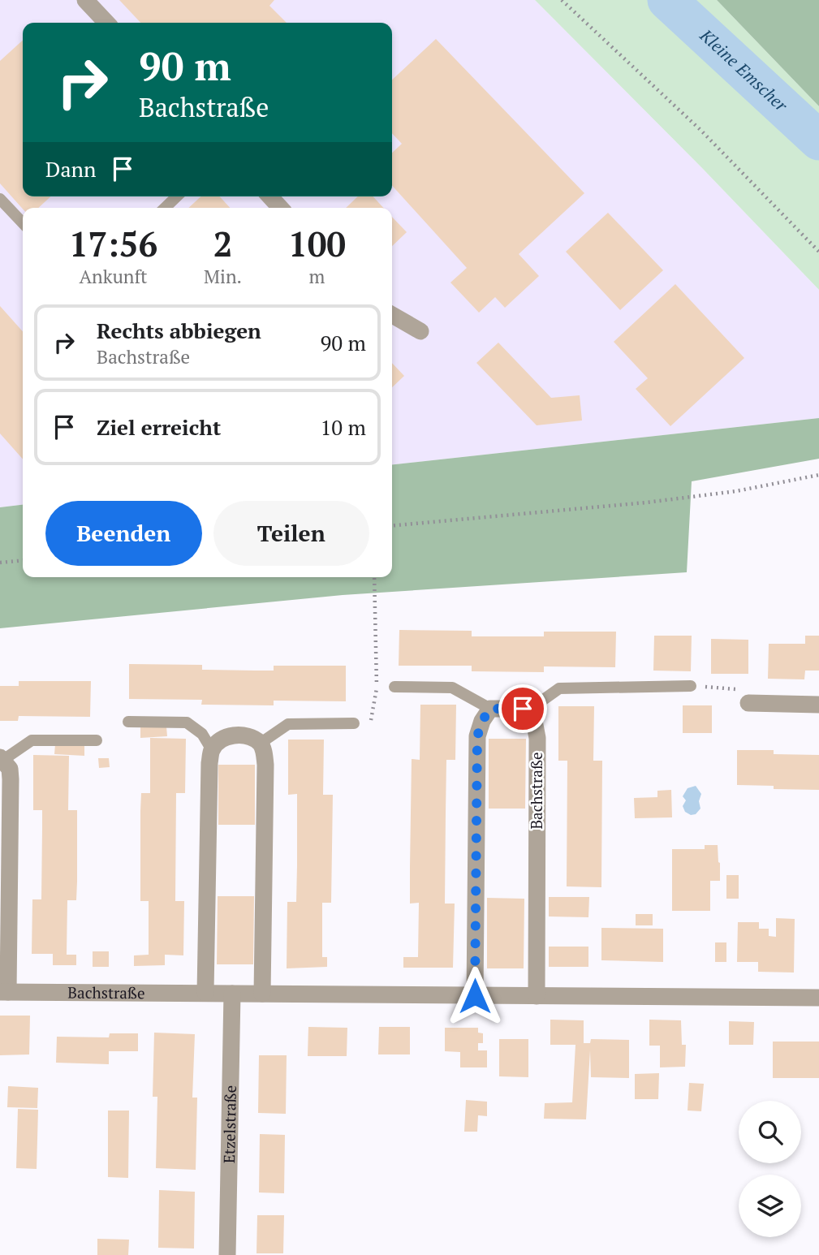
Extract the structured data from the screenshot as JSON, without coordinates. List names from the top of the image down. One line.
{"streets":{"street":["Bachstraße","Etzelstraße"]},"crossings":[["Bachstraße","Etzelstraße"]],"water":["Kleine Emscher"],"page":{"turn":["90 m","Bachstraße"],"then":"Dann","eta":["17:56","Ankunft","2","Min.","100","m"],"list":[{"name":"Rechts abbiegen","note":"Bachstraße","value":"90 m"},{"name":"Ziel erreicht","value":"10 m"}],"buttons":["Beenden","Teilen"]}}
